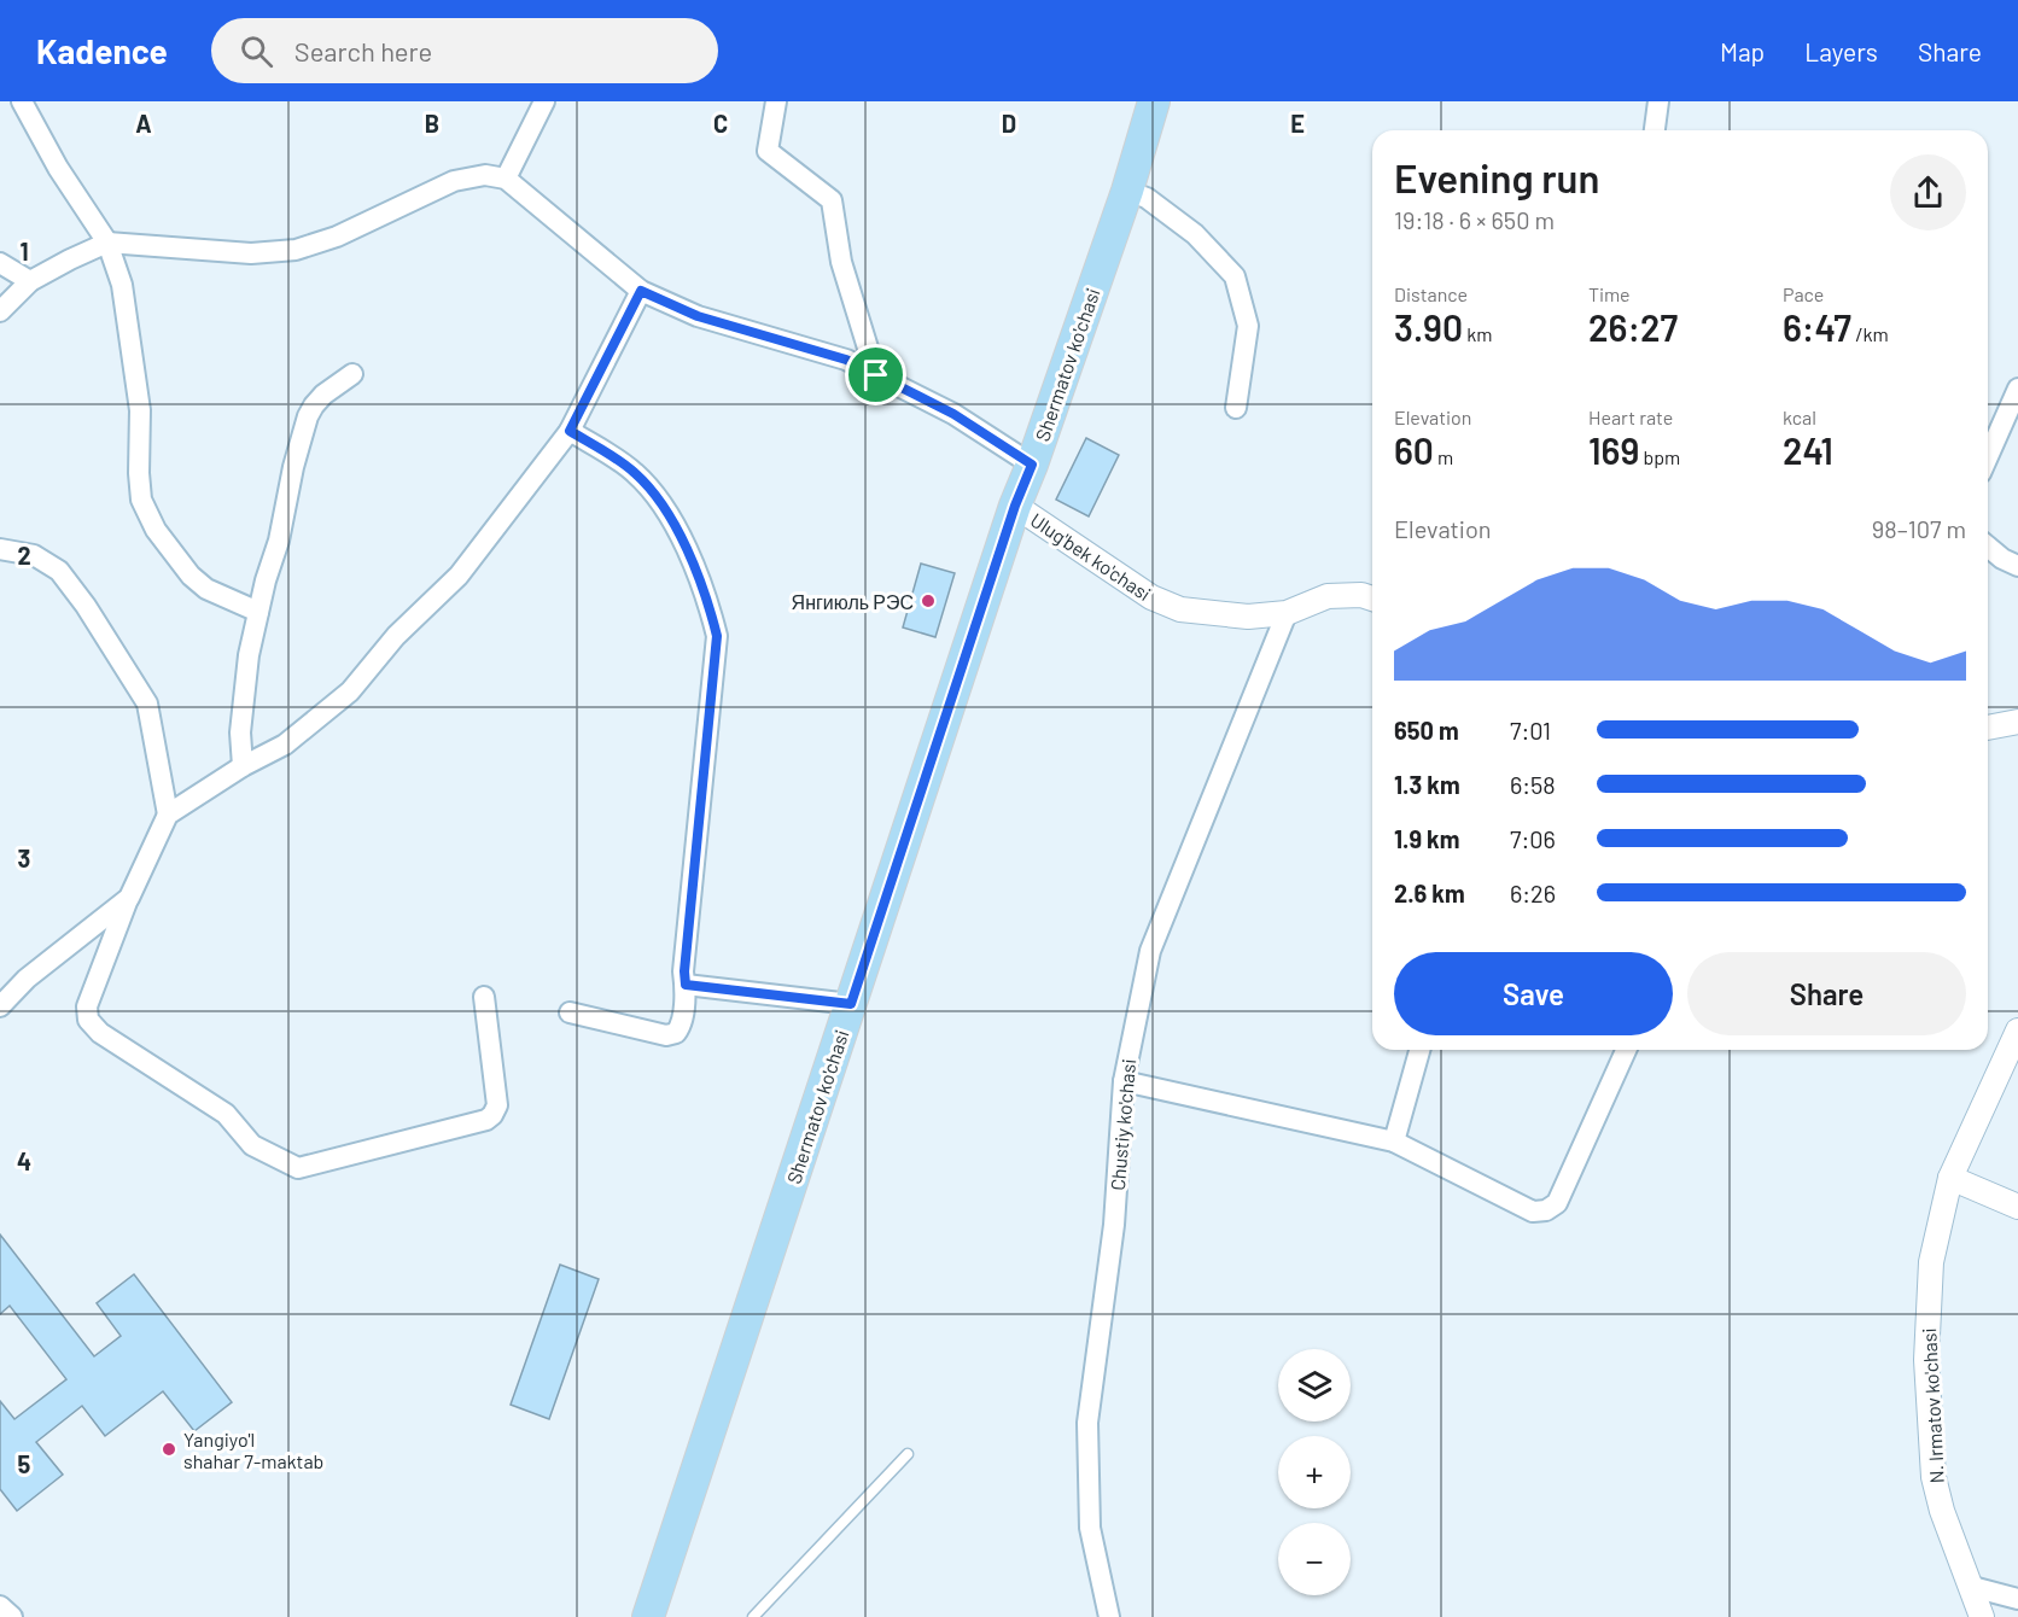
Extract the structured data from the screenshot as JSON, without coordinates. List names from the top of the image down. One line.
{"streets":{"main road":["Shermatov ko'chasi"],"street":["Ulug'bek ko'chasi","Chustiy ko'chasi","N. Irmatov ko'chasi"]},"crossings":[["Shermatov ko'chasi","Ulug'bek ko'chasi"],["Ulug'bek ko'chasi","Chustiy ko'chasi"]],"places":["Янгиюль РЭС","Yangiyo'l shahar 7-maktab"],"page":{"header":"Kadence","search":"Search here","nav":["Map","Layers","Share"],"heading":["Evening run","19:18 · 6 × 650 m"],"stats":[["Distance","3.90 km"],["Time","26:27"],["Pace","6:47 /km"],["Elevation","60 m"],["Heart rate","169 bpm"],["kcal","241"]],"chart":["Elevation","98–107 m"],"list":[{"name":"650 m","note":"7:01"},{"name":"1.3 km","note":"6:58"},{"name":"1.9 km","note":"7:06"},{"name":"2.6 km","note":"6:26"}],"buttons":["Save","Share"],"map_buttons":["+","−"]},"grid":{"columns":["A","B","C","D","E"],"rows":["1","2","3","4","5"]}}
